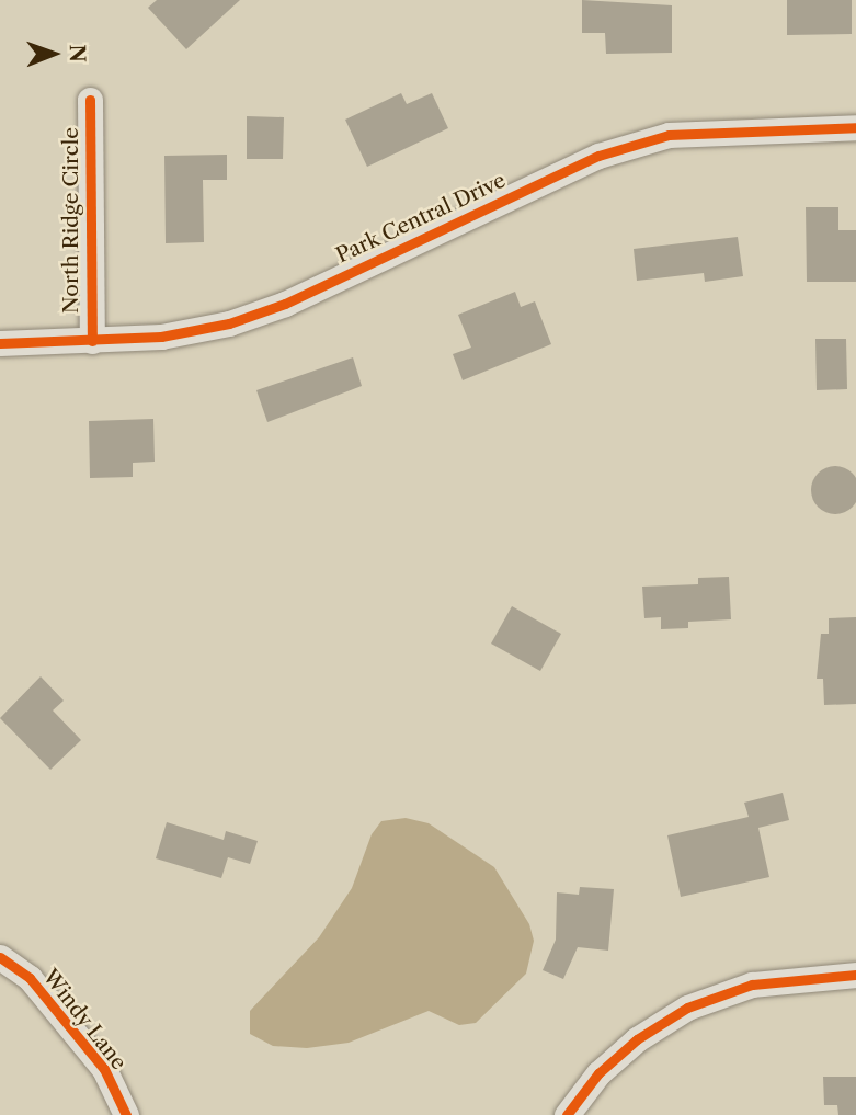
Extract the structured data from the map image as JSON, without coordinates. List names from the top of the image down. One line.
{"streets":{"street":["Park Central Drive","North Ridge Circle","Windy Lane"]},"crossings":[["Park Central Drive","North Ridge Circle"]],"north":"right"}
